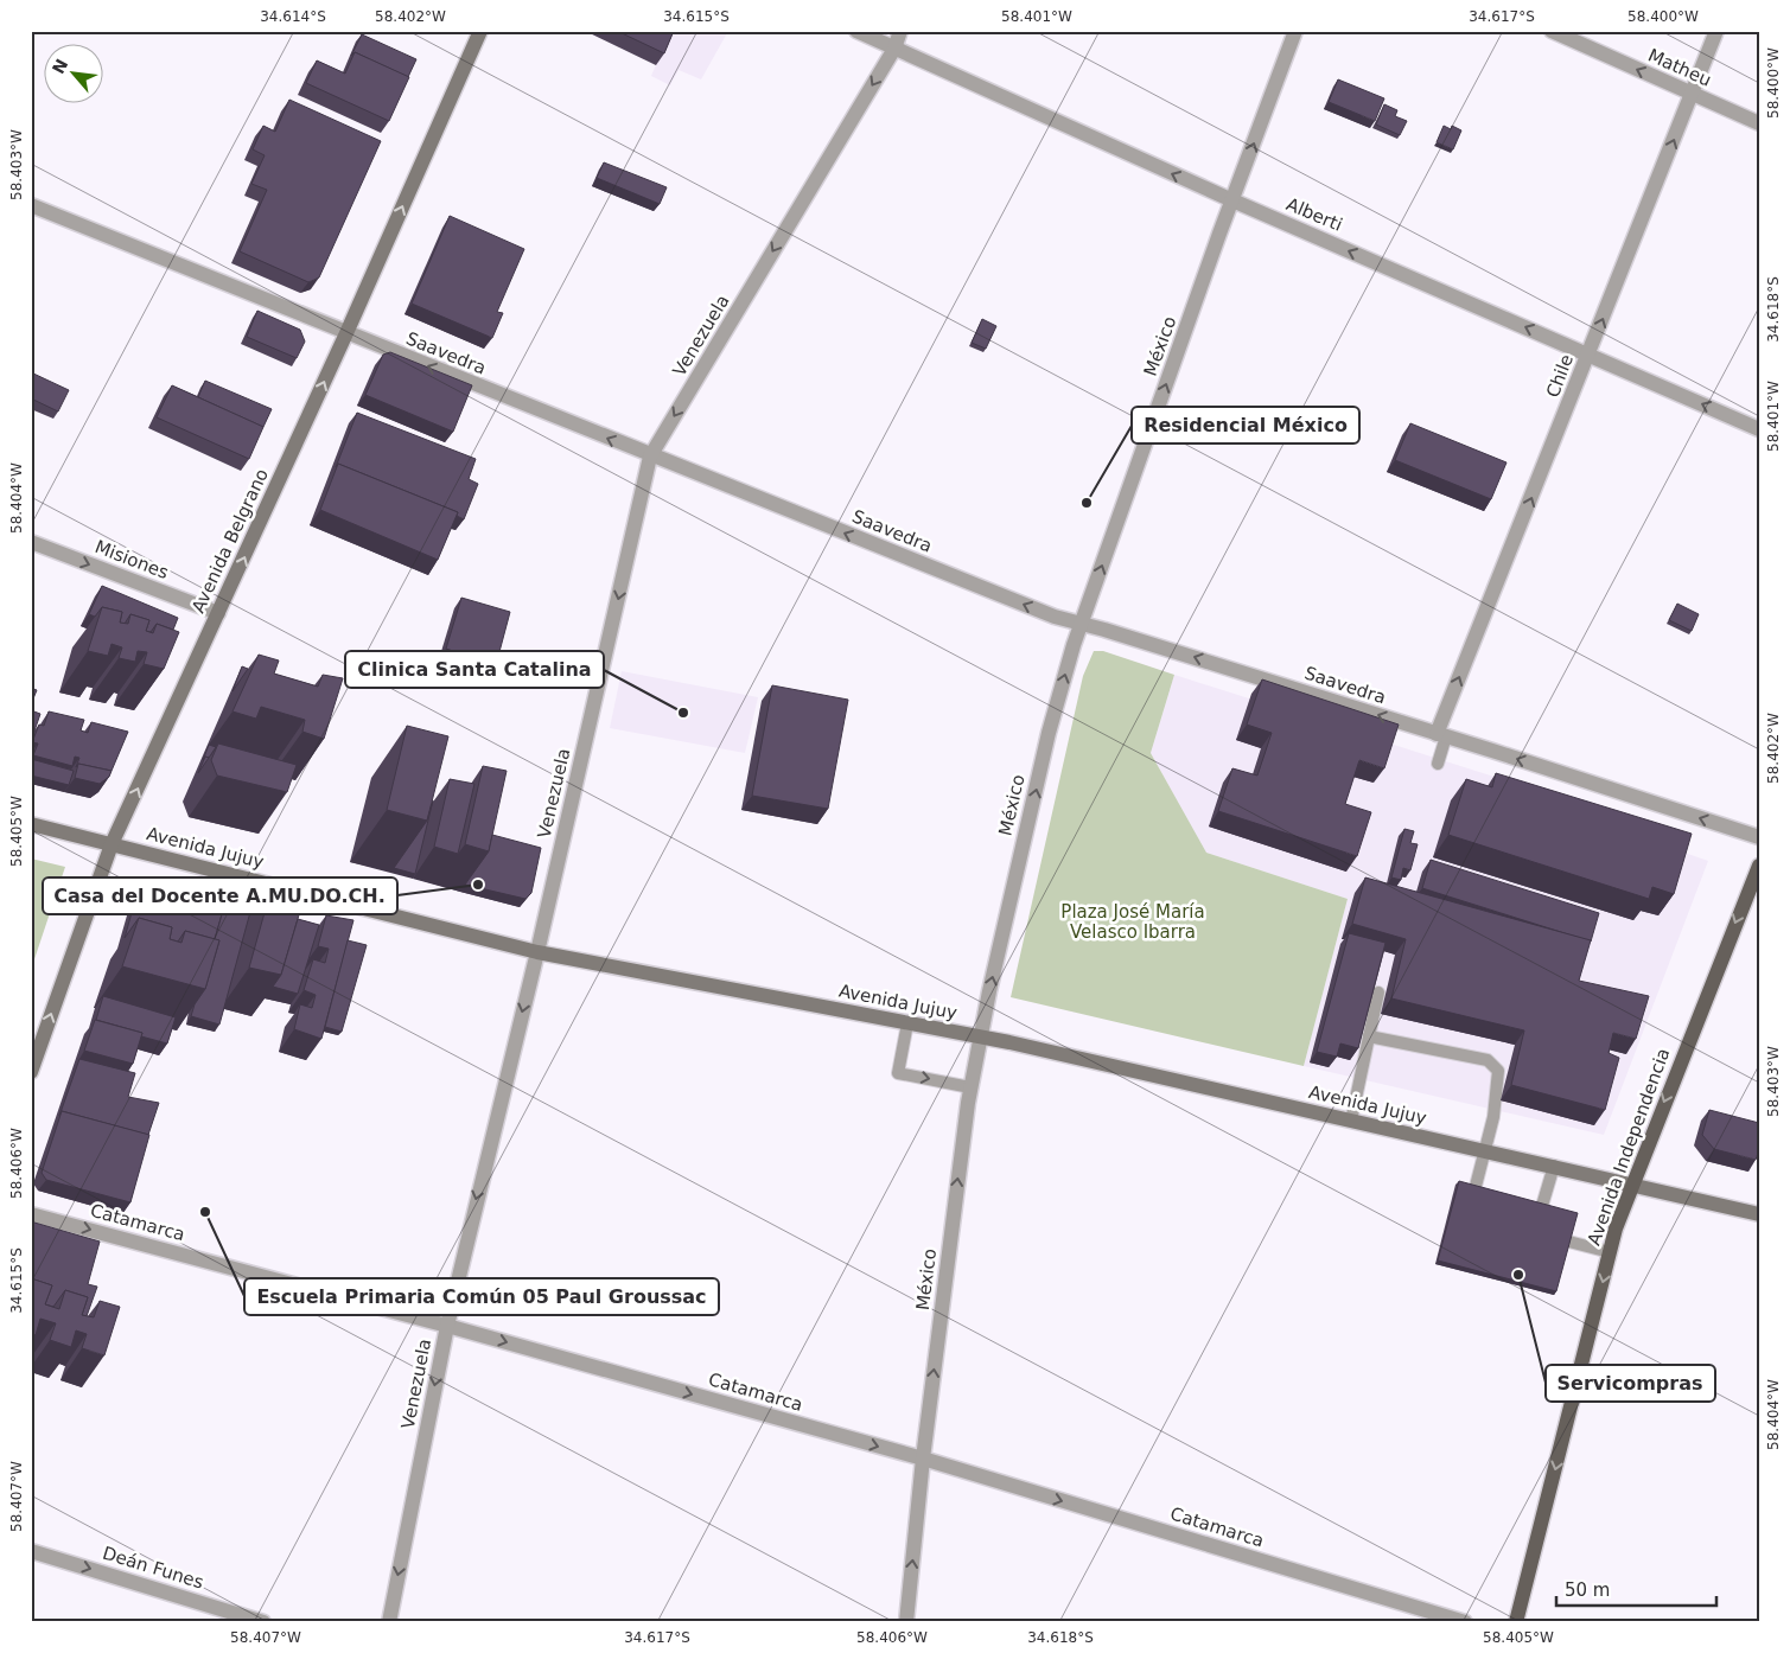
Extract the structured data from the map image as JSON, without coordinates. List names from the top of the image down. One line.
{"streets":{"main road":["Avenida Belgrano","Avenida Jujuy","Avenida Independencia"],"street":["Matheu","Alberti","Venezuela","México","Saavedra","Chile","Misiones","Catamarca","Deán Funes"]},"crossings":[["Matheu","Chile"],["Alberti","Venezuela"],["Alberti","México"],["Alberti","Chile"],["Venezuela","Saavedra"],["Venezuela","Avenida Jujuy"],["Venezuela","Catamarca"],["México","Saavedra"],["México","Avenida Jujuy"],["México","Catamarca"],["Saavedra","Chile"],["Saavedra","Avenida Belgrano"],["Avenida Belgrano","Misiones"],["Avenida Belgrano","Avenida Jujuy"],["Avenida Jujuy","Avenida Independencia"]],"one_way":["Matheu","Alberti","Venezuela","México","Saavedra","Chile","Avenida Belgrano","Misiones","Avenida Independencia","Catamarca","Deán Funes"],"parks":["Plaza José María Velasco Ibarra"],"places":["Residencial México","Clinica Santa Catalina","Casa del Docente A.MU.DO.CH.","Escuela Primaria Común 05 Paul Groussac","Servicompras"],"scale_bar":"50 m","north":"top left","coordinates":["34.614°S","58.402°W","34.615°S","58.401°W","34.617°S","58.400°W","58.403°W","34.618°S","58.404°W","58.405°W","58.406°W","58.407°W"]}
